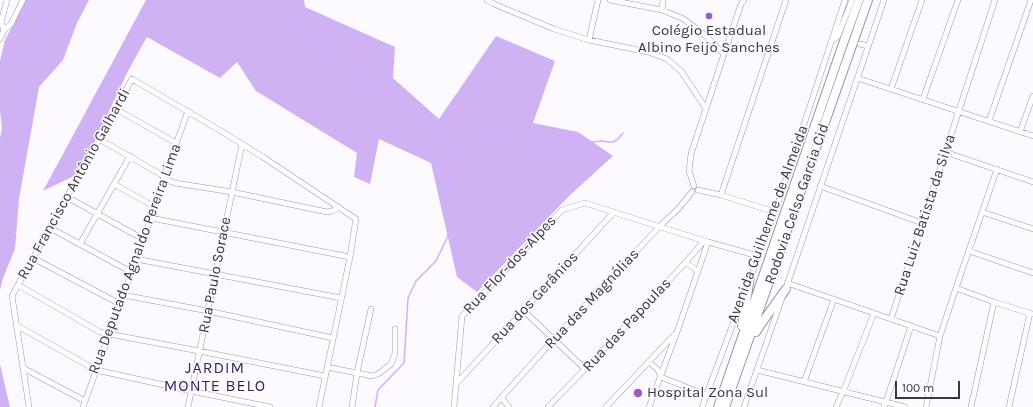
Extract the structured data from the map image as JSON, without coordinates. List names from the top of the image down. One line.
{"streets":{"highway":["Rodovia Celso Garcia Cid"],"street":["Rua Francisco Antônio Galhardi","Rua Luiz Batista da Silva","Avenida Guilherme de Almeida","Rua Deputado Agnaldo Pereira Lima","Rua Flor-dos-Alpes","Rua Paulo Sorace","Rua dos Gerânios","Rua das Magnólias","Rua das Papoulas"]},"crossings":[["Rua Francisco Antônio Galhardi","Rua Deputado Agnaldo Pereira Lima"],["Rua Francisco Antônio Galhardi","Rua Paulo Sorace"],["Avenida Guilherme de Almeida","Rua Flor-dos-Alpes"],["Rua Flor-dos-Alpes","Rua dos Gerânios"],["Rua Flor-dos-Alpes","Rua das Magnólias"],["Rua Flor-dos-Alpes","Rua das Papoulas"]],"districts":["JARDIM MONTE BELO"],"places":["Colégio Estadual Albino Feijó Sanches","Hospital Zona Sul"],"scale_bar":"100 m"}
